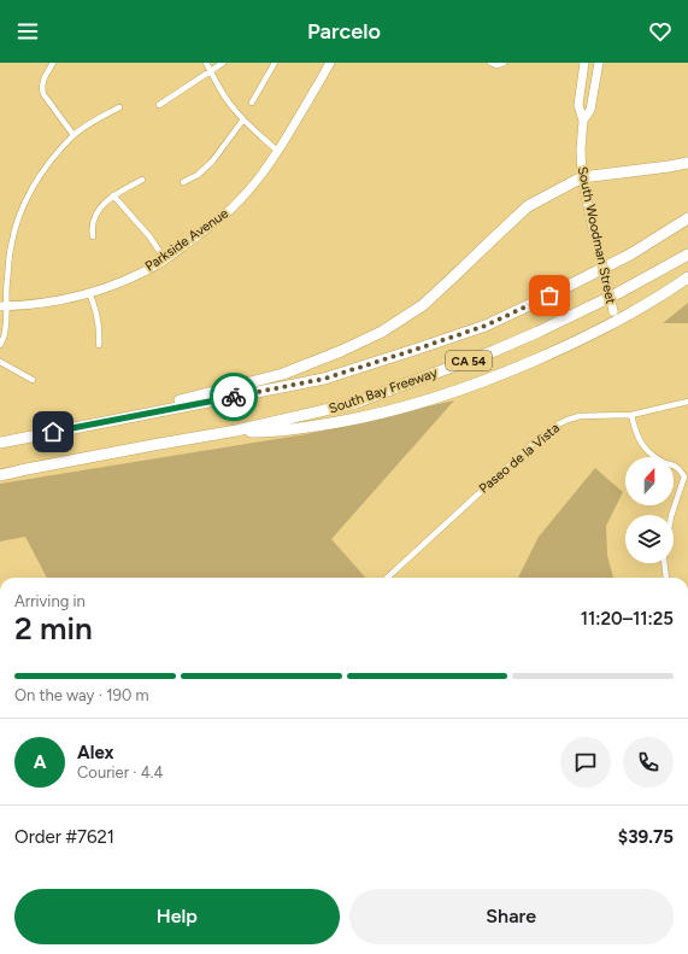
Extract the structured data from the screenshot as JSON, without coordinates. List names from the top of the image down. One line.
{"streets":{"highway":["CA 54","South Bay Freeway"],"main road":["South Woodman Street","Parkside Avenue"],"street":["Paseo de la Vista"]},"north":"top","page":{"header":"Parcelo","heading":["2 min","Arriving in","11:20–11:25"],"panel":["Alex","Courier · 4.4","Order #7621","$39.75"],"bar":"On the way · 190 m","round":"A","buttons":["Help","Share"]}}
